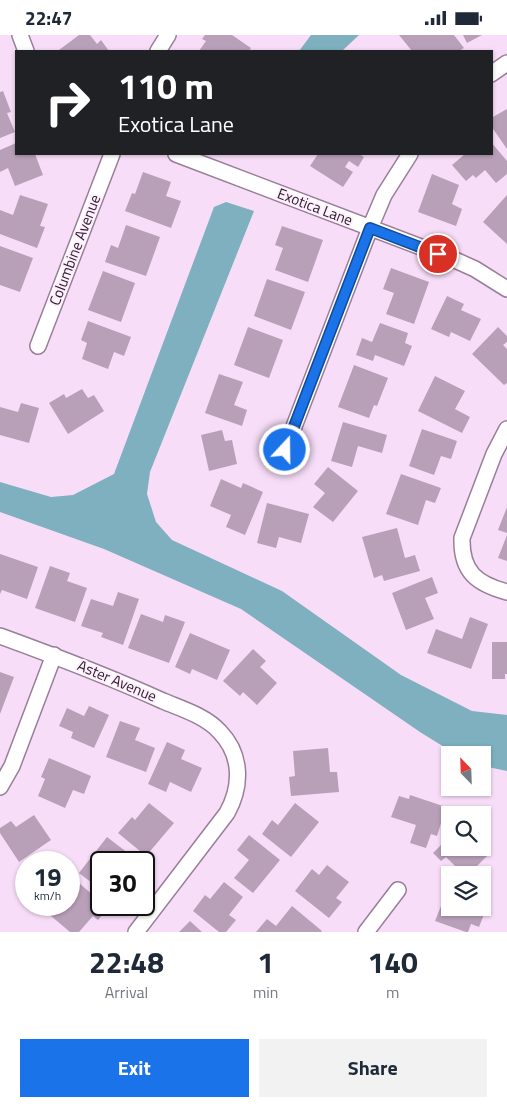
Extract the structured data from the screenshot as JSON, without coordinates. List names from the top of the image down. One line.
{"streets":{"street":["Exotica Lane","Columbine Avenue","Aster Avenue"]},"north":"top left","page":{"status":"22:47","turn":["110 m","Exotica Lane"],"speed":"19 km/h","limit":"30","eta":["22:48","Arrival","1","min","140","m"],"buttons":["Exit","Share"]}}
